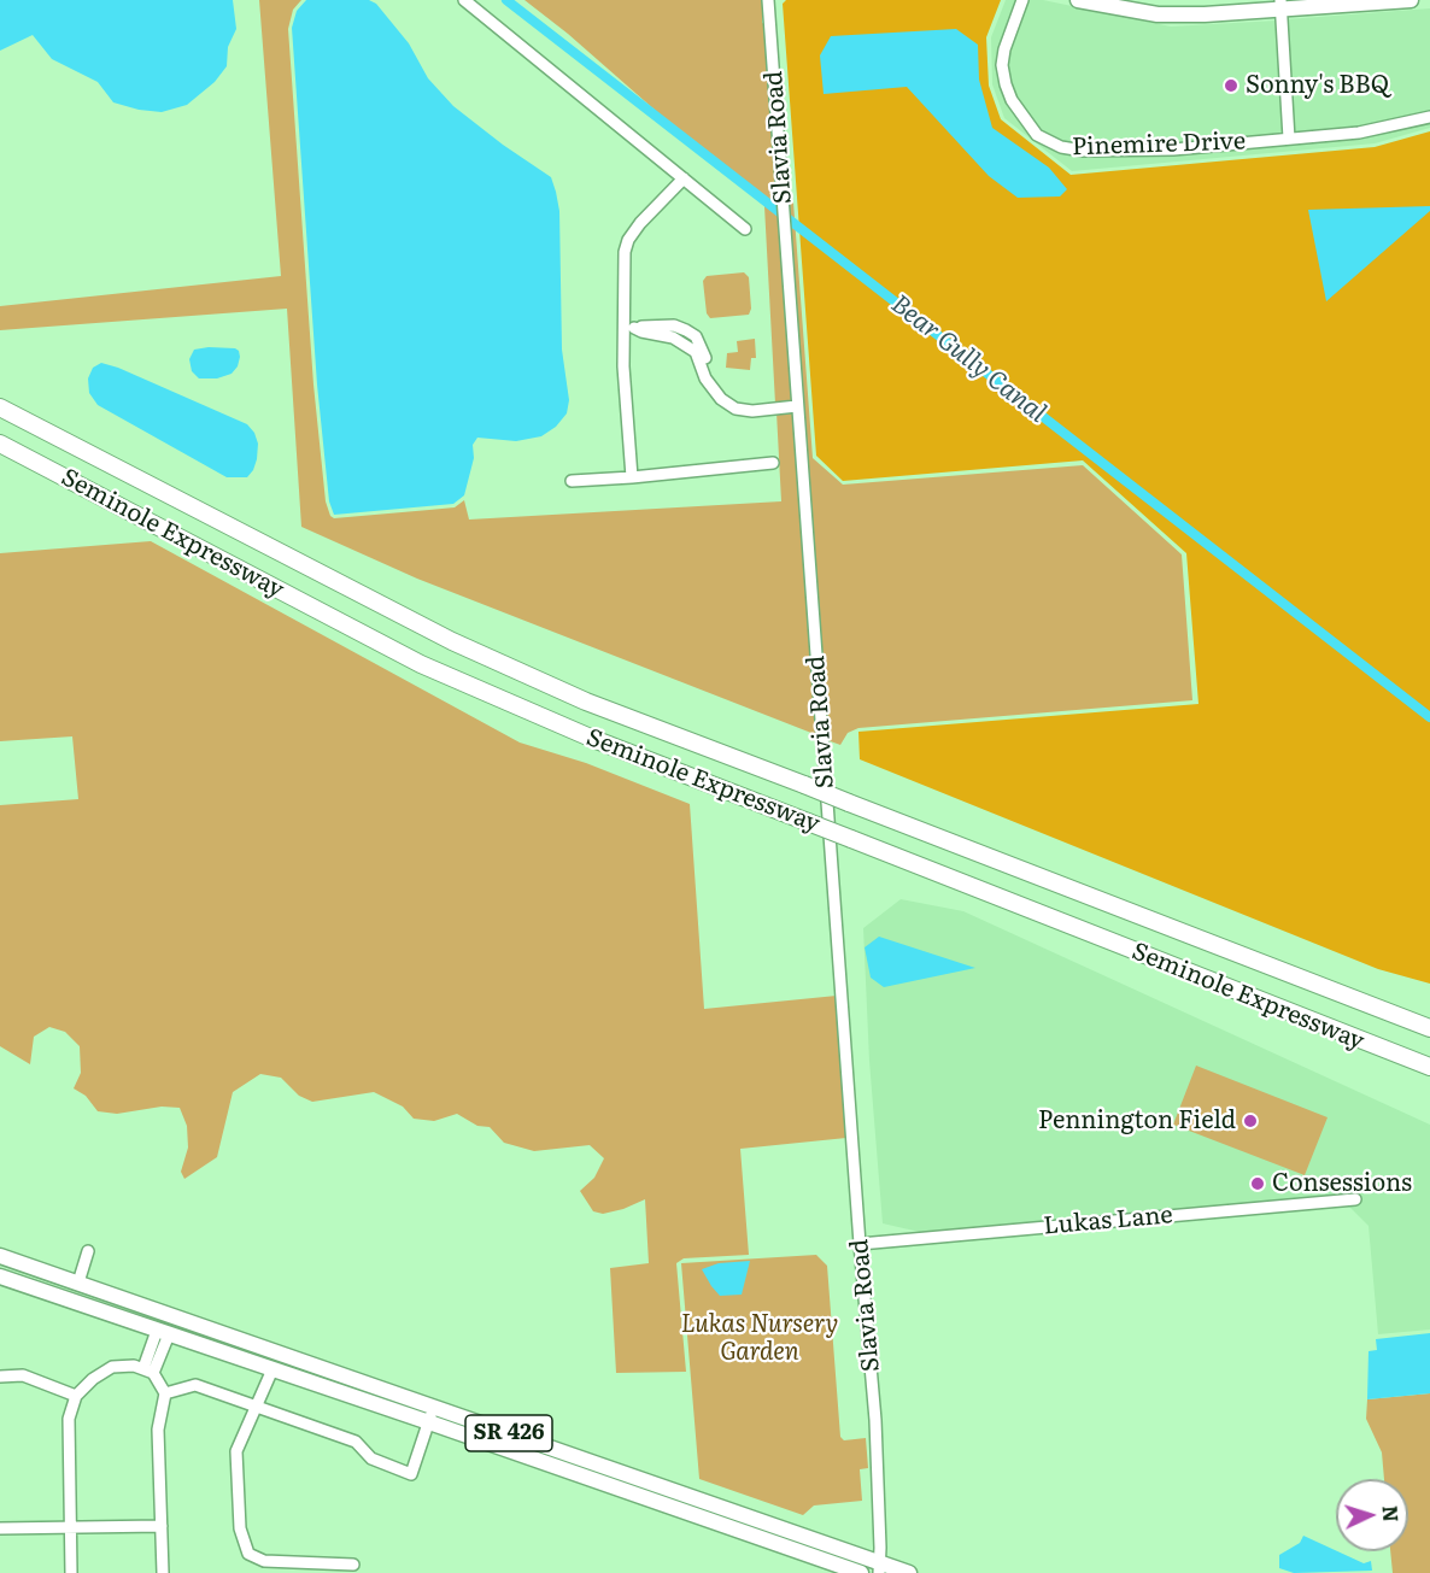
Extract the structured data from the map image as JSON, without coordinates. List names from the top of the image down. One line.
{"streets":{"highway":["Seminole Expressway"],"main road":["SR 426"],"street":["Slavia Road","Pinemire Drive","Lukas Lane"]},"crossings":[["Slavia Road","Lukas Lane"],["Slavia Road","SR 426"]],"water":["Bear Gully Canal"],"parks":["Lukas Nursery Garden"],"places":["Sonny's BBQ","Pennington Field","Consessions"],"north":"right"}
